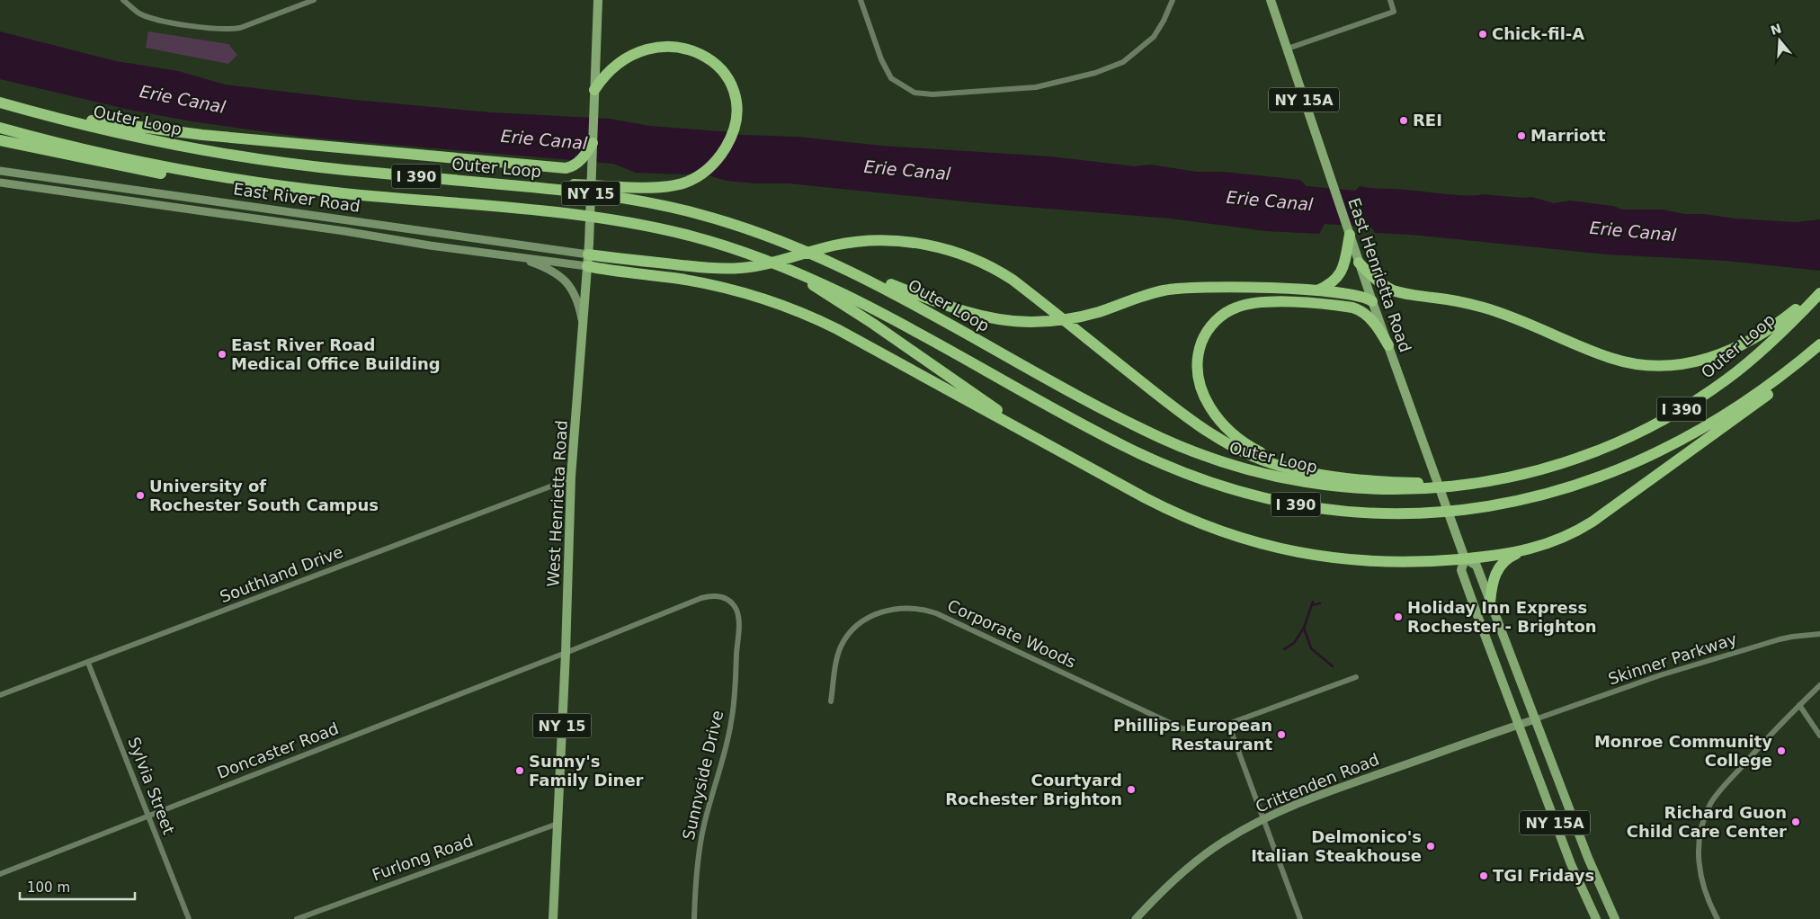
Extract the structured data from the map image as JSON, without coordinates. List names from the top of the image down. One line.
{"streets":{"highway":["Outer Loop","I 390"],"main road":["NY 15A","NY 15","East Henrietta Road","West Henrietta Road"],"street":["East River Road","Southland Drive","Corporate Woods","Skinner Parkway","Doncaster Road","Sunnyside Drive","Crittenden Road","Sylvia Street","Furlong Road"]},"crossings":[["NY 15","West Henrietta Road"],["East River Road","West Henrietta Road"],["East Henrietta Road","Skinner Parkway"],["East Henrietta Road","Crittenden Road"],["West Henrietta Road","Southland Drive"],["West Henrietta Road","Doncaster Road"],["West Henrietta Road","Sunnyside Drive"],["West Henrietta Road","Furlong Road"],["Southland Drive","Sylvia Street"],["Skinner Parkway","Crittenden Road"],["Doncaster Road","Sunnyside Drive"],["Doncaster Road","Sylvia Street"]],"water":["Erie Canal"],"places":["Chick-fil-A","REI","Marriott","East River Road Medical Office Building","University of Rochester South Campus","Holiday Inn Express Rochester - Brighton","Phillips European Restaurant","Monroe Community College","Sunny's Family Diner","Courtyard Rochester Brighton","Richard Guon Child Care Center","Delmonico's Italian Steakhouse","TGI Fridays"],"scale_bar":"100 m","north":"top"}
